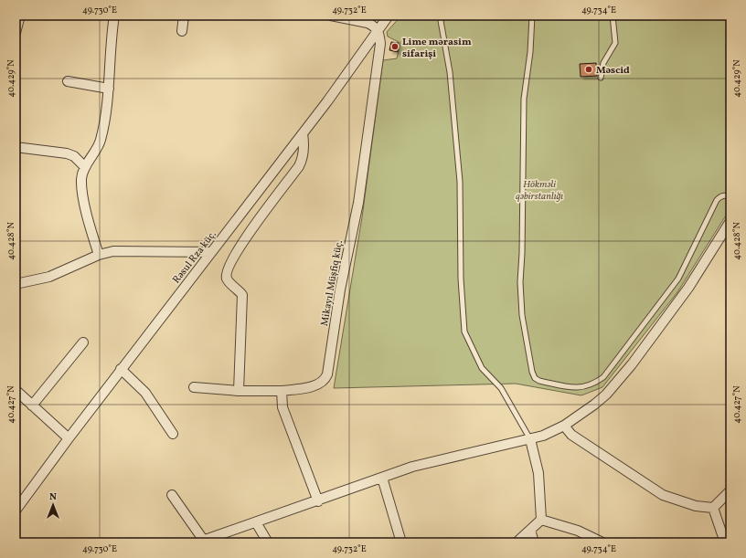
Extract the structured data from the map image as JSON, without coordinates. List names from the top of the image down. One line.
{"streets":{"street":["Rəsul Rza küç.","Mikayıl Müşfiq küç."]},"crossings":[["Rəsul Rza küç.","Mikayıl Müşfiq küç."]],"parks":["Hökməli qəbirstanlığı"],"places":["Lime mərasim sifarişi","Məscid"],"north":"top","coordinates":["49.730°E","49.732°E","49.734°E","40.429°N","40.428°N","40.427°N"]}
